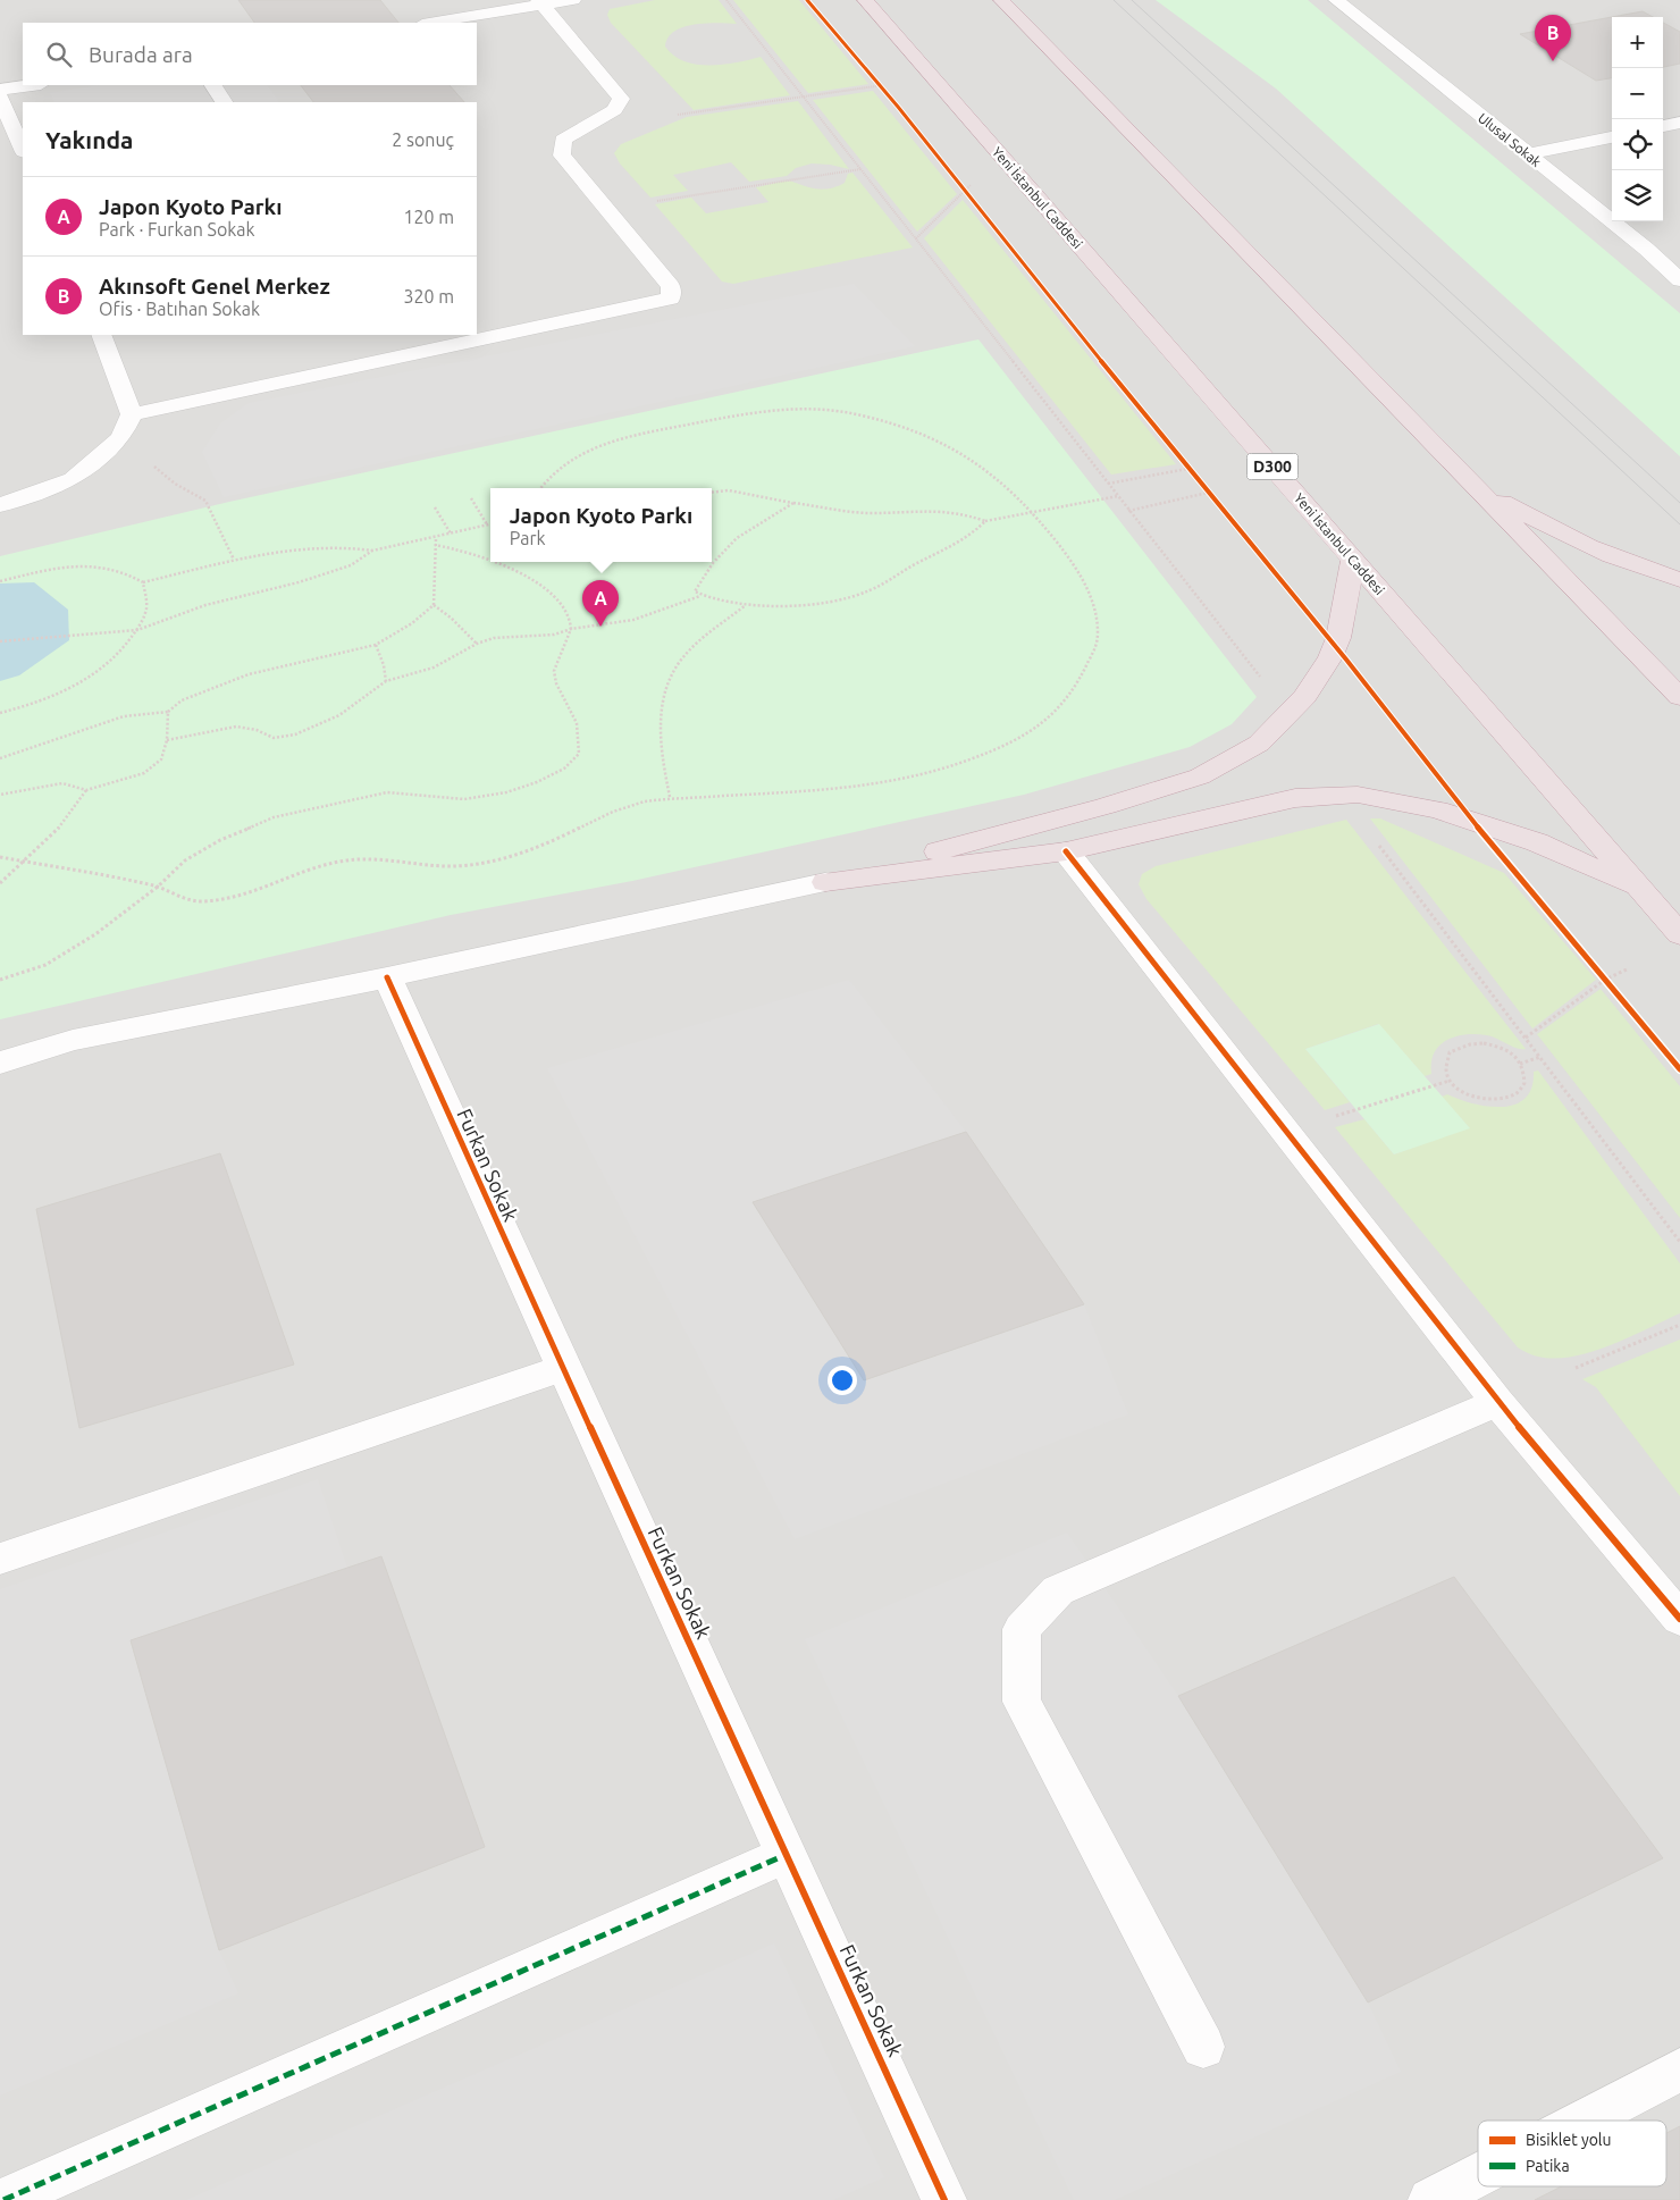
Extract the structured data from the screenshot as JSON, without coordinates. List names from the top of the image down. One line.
{"streets":{"highway":["Yeni İstanbul Caddesi","D300"],"street":["Ulusal Sokak","Furkan Sokak"]},"legend":["Bisiklet yolu","Patika"],"page":{"pins":["B","A"],"map_buttons":["+","−"],"search":"Burada ara","heading":["Yakında","2 sonuç"],"list":[{"mark":"A","name":"Japon Kyoto Parkı","note":"Park · Furkan Sokak","value":"120 m"},{"mark":"B","name":"Akınsoft Genel Merkez","note":"Ofis · Batıhan Sokak","value":"320 m"}],"popup":["Japon Kyoto Parkı","Park"]}}
